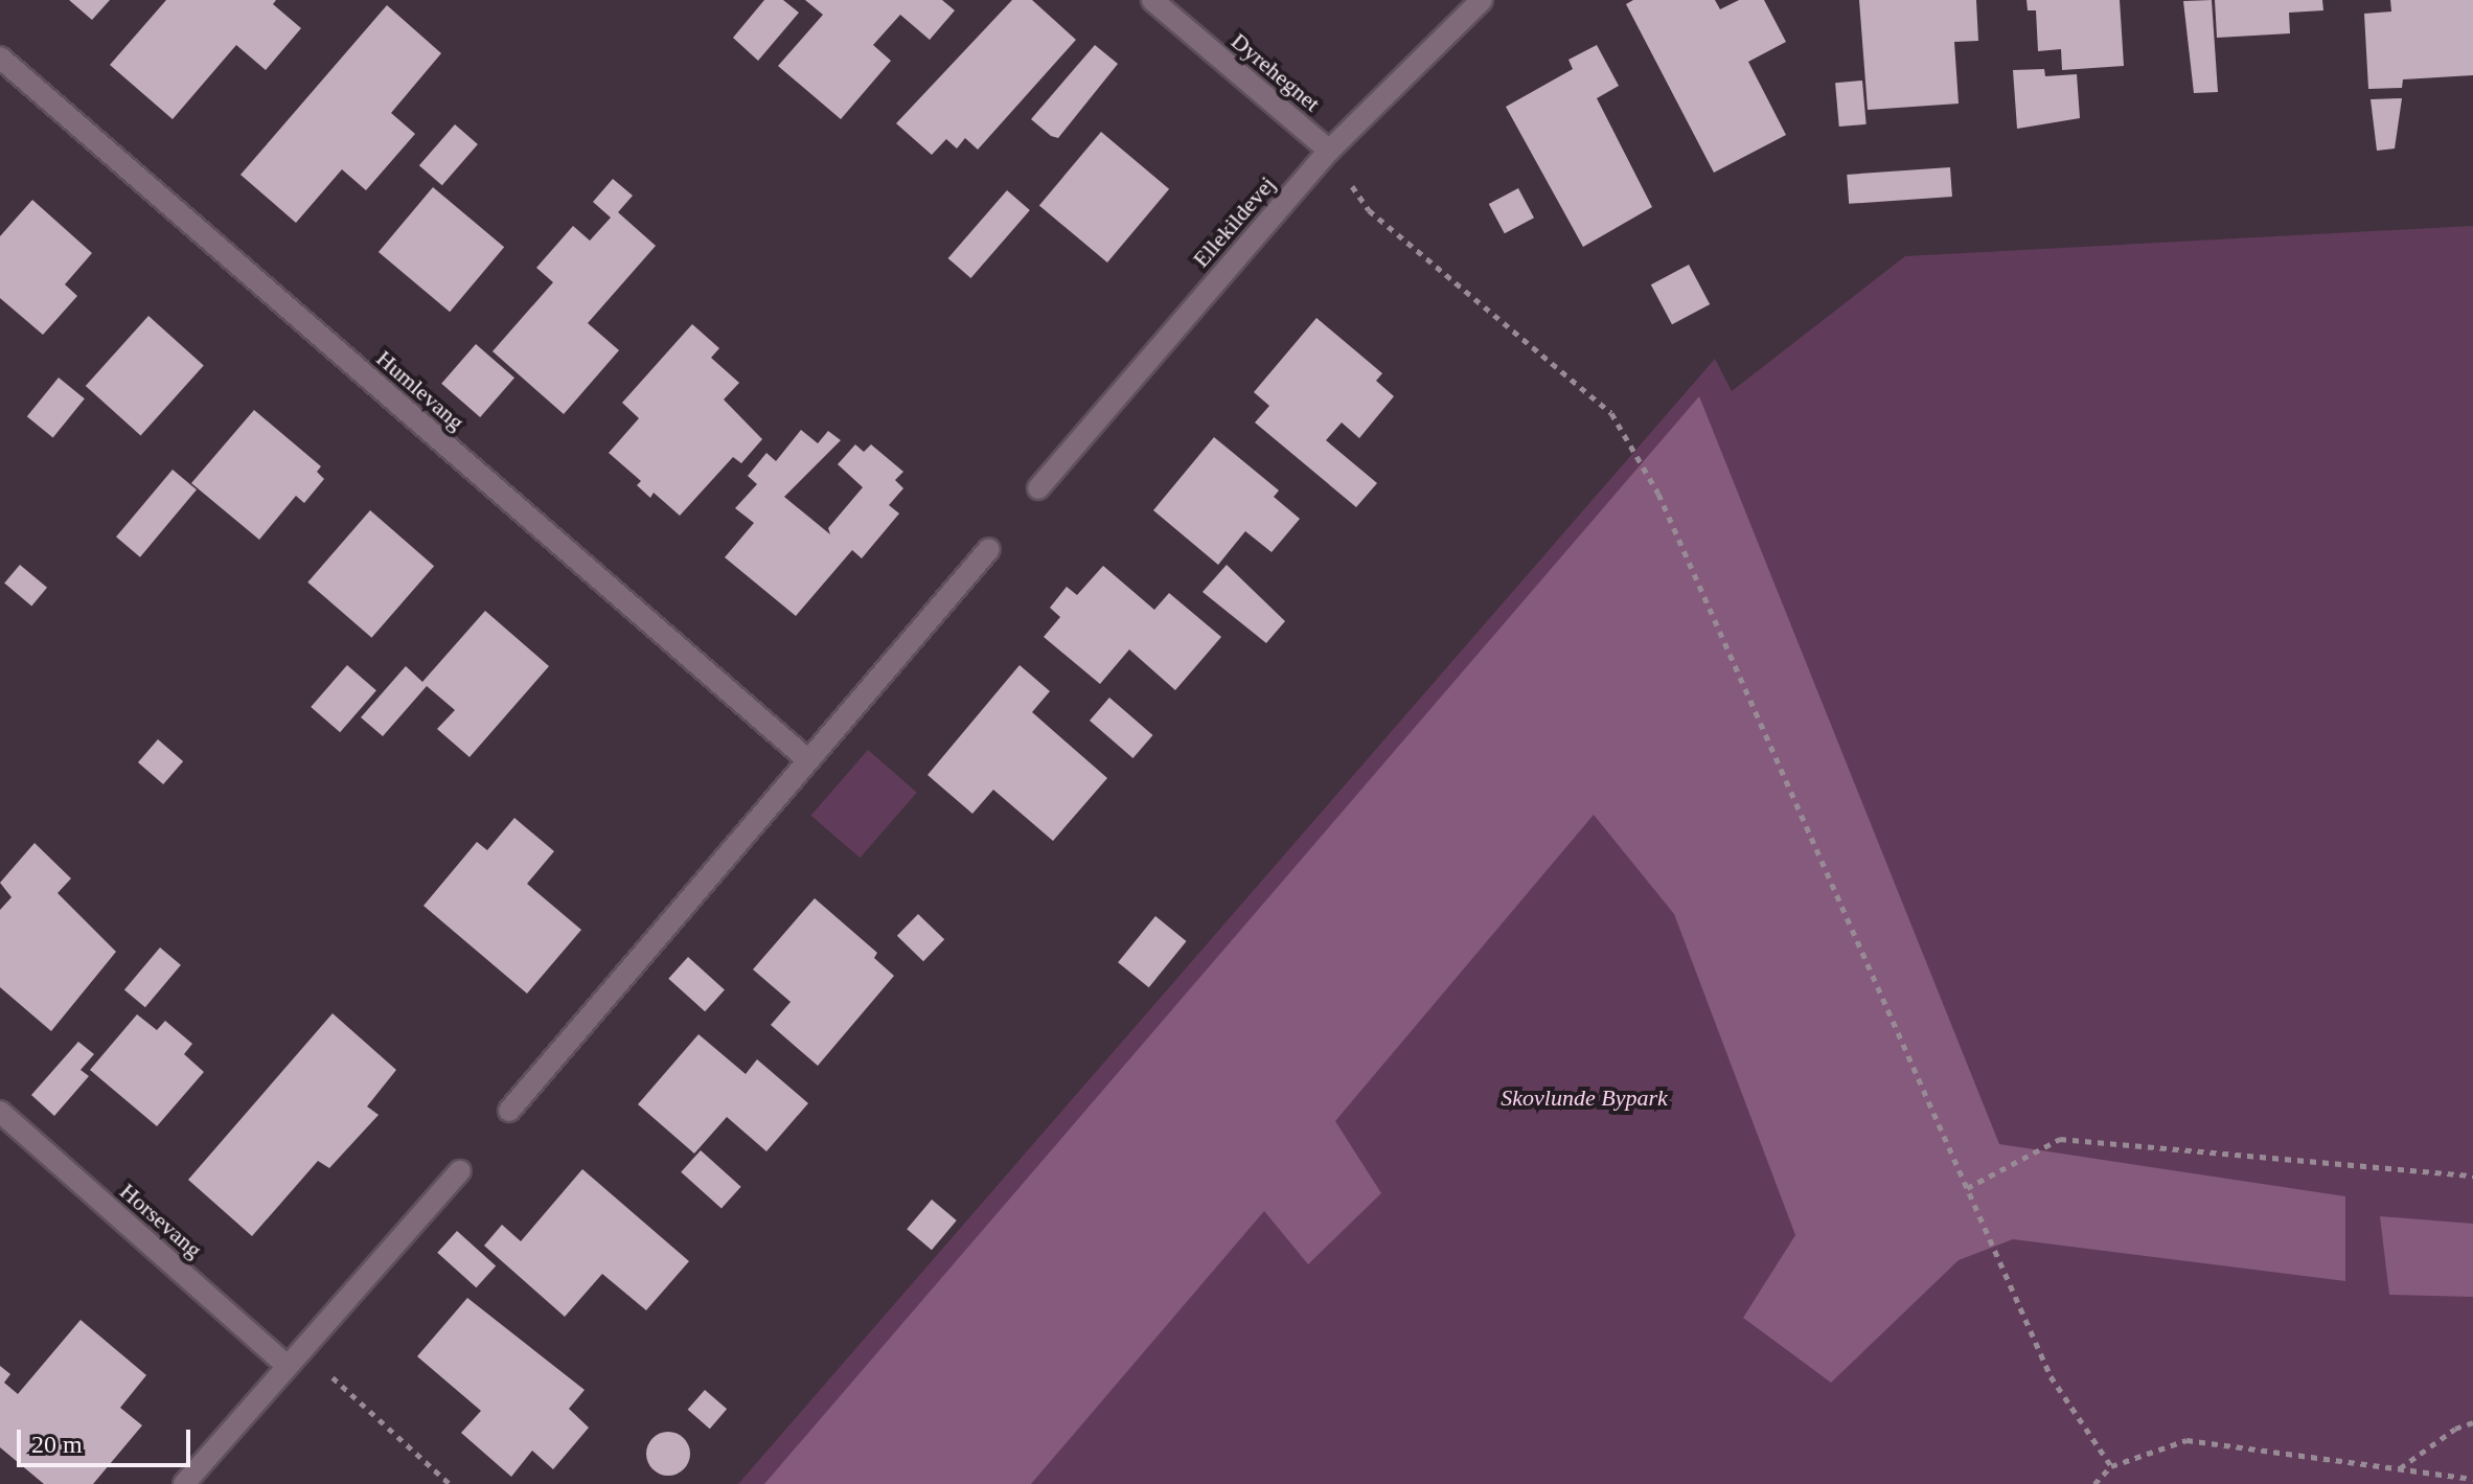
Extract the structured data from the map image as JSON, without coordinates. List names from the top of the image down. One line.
{"streets":{"street":["Dyrehegnet","Ellekildevej","Humlevang","Horsevang"]},"crossings":[["Dyrehegnet","Ellekildevej"]],"parks":["Skovlunde Bypark"],"scale_bar":"20 m"}
